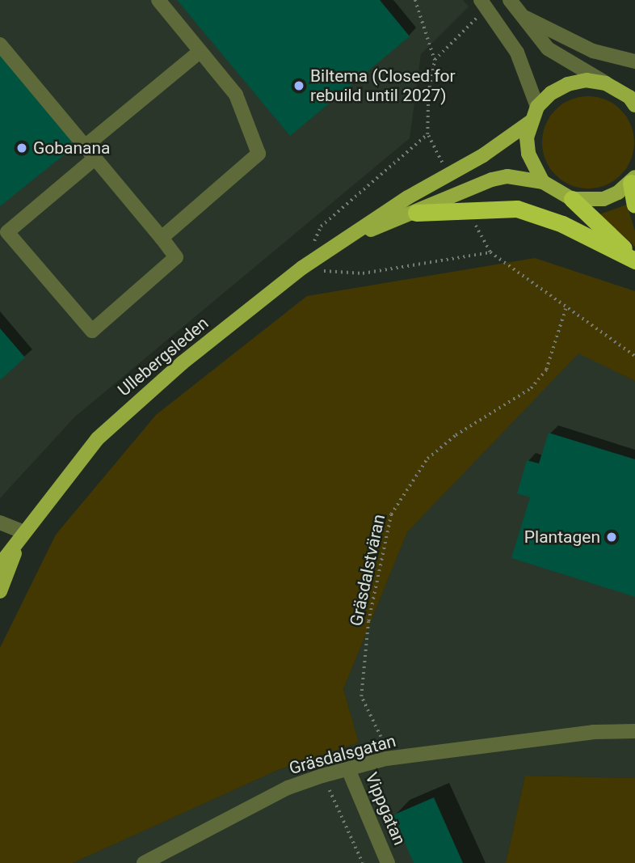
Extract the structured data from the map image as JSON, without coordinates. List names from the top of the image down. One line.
{"streets":{"main road":["Ullebergsleden"],"street":["Gräsdalsgatan","Vippgatan"],"path":["Gräsdalstväran"]},"crossings":[["Gräsdalsgatan","Vippgatan"]],"places":["Biltema (Closed for rebuild until 2027)","Gobanana","Plantagen"]}
